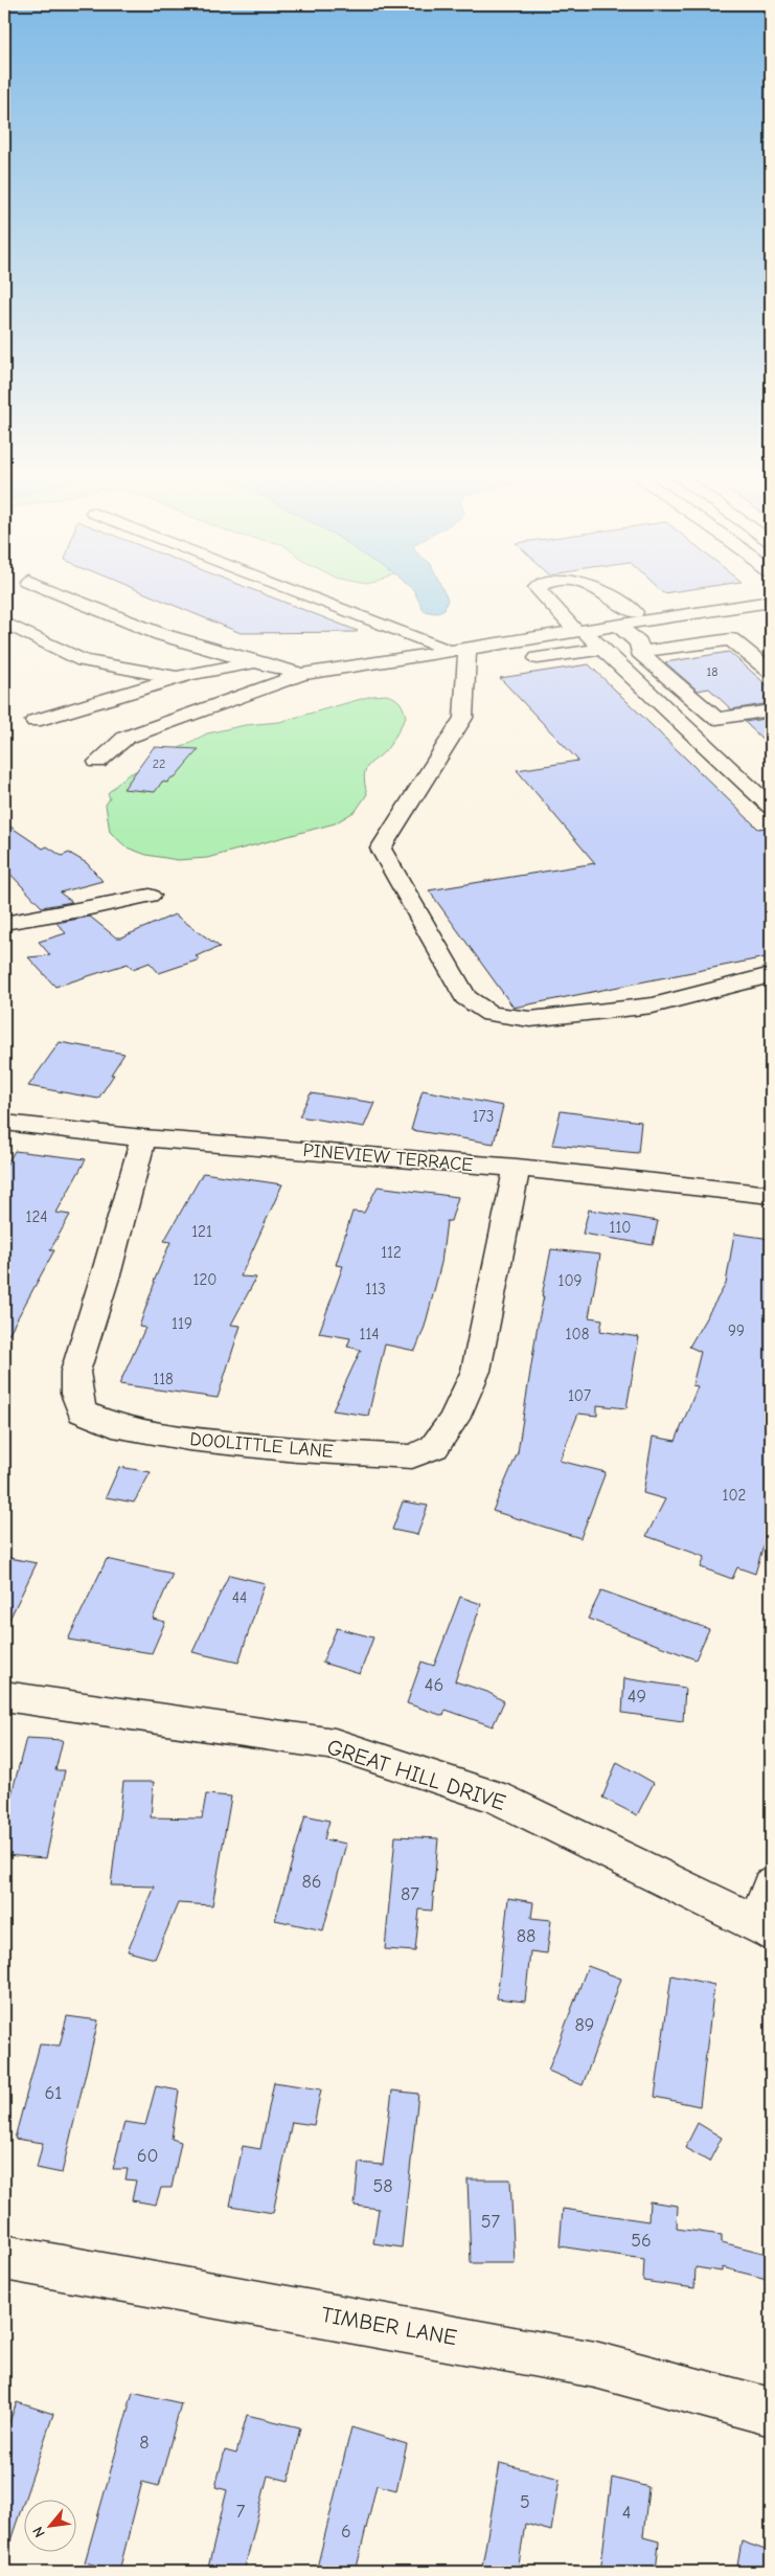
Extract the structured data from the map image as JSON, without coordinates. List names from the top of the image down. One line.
{"streets":{"street":["PINEVIEW TERRACE","DOOLITTLE LANE","GREAT HILL DRIVE","TIMBER LANE"]},"crossings":[["PINEVIEW TERRACE","DOOLITTLE LANE"]],"house_numbers":["18","22","173","124","110","121","112","120","109","113","119","99","114","108","118","107","102","44","46","49","86","87","88","89","61","60","58","57","56","8","5","7","4","6"],"north":"bottom left"}
